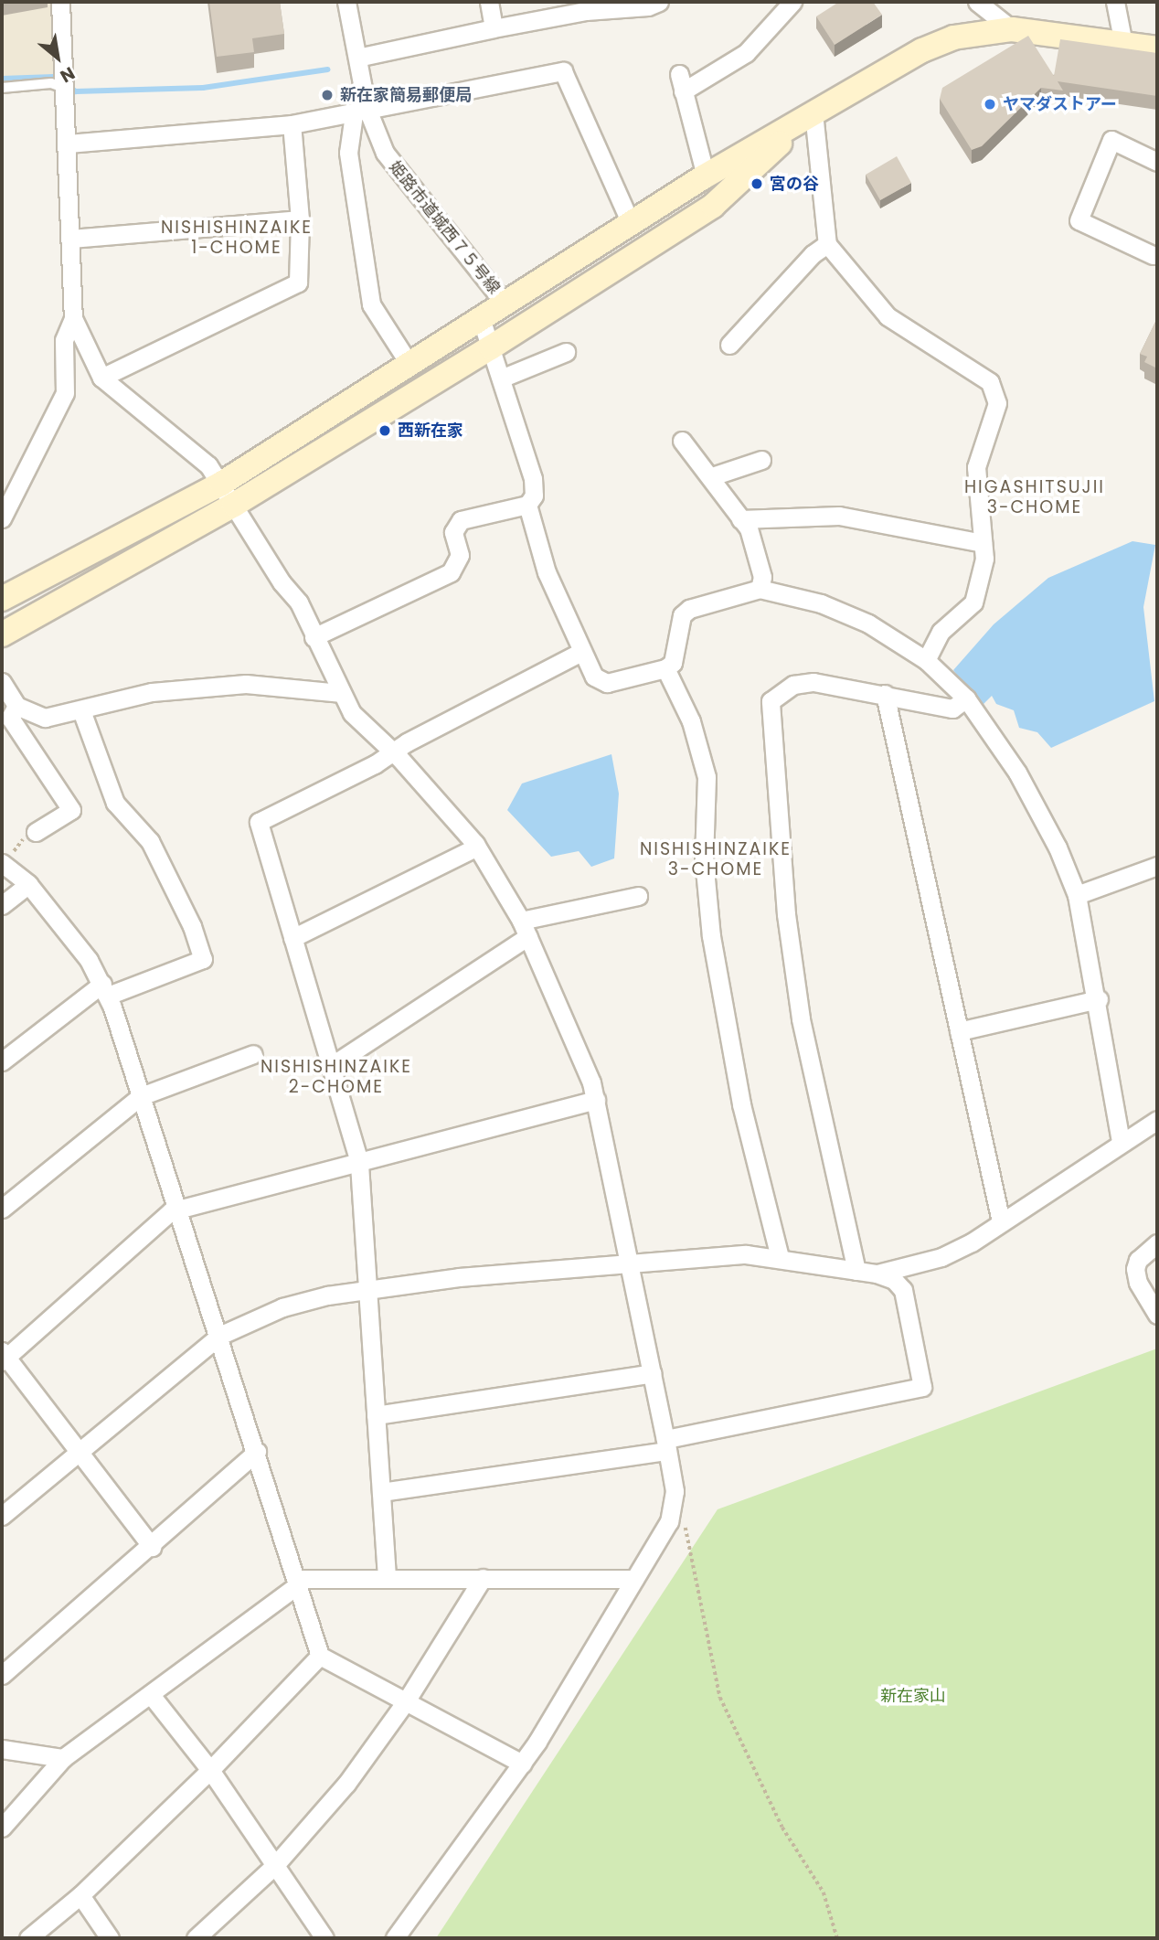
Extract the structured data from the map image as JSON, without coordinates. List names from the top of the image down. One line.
{"streets":{"street":["姫路市道城西７５号線"]},"districts":["NISHISHINZAIKE 1-CHOME","HIGASHITSUJII 3-CHOME","NISHISHINZAIKE 3-CHOME","NISHISHINZAIKE 2-CHOME"],"parks":["新在家山"],"places":["新在家簡易郵便局","ヤマダストアー","宮の谷","西新在家"],"north":"bottom right"}
